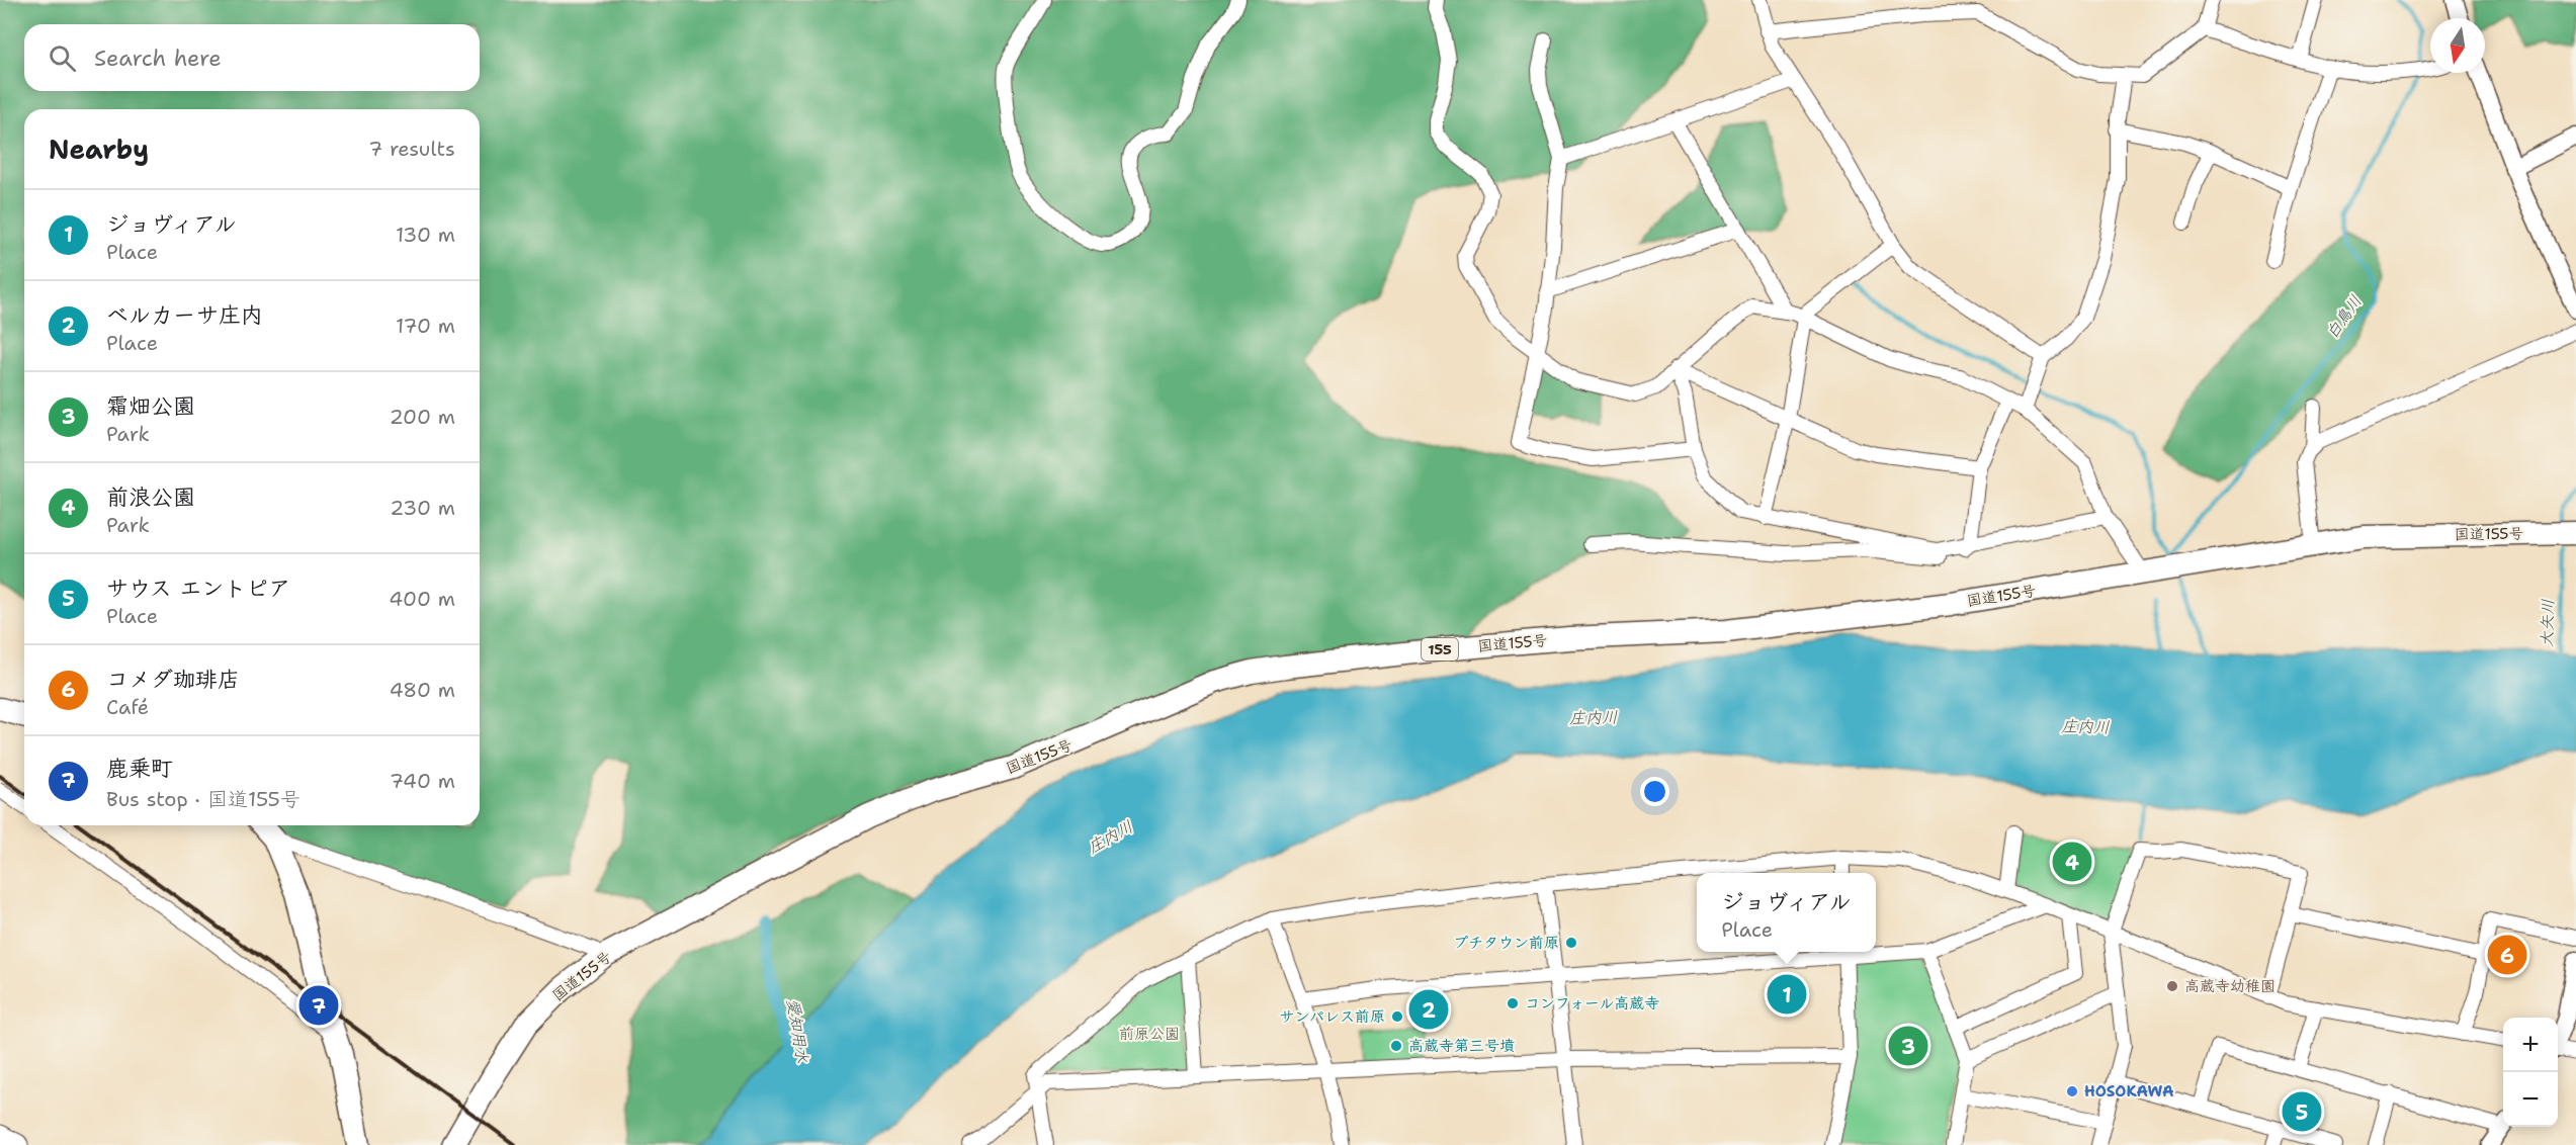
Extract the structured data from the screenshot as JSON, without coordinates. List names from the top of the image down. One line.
{"streets":{"highway":["国道155号","155"]},"water":["白鳥川","大矢川","庄内川","愛知用水"],"parks":["前原公園"],"places":["プチタウン前原","高蔵寺幼稚園","コンフォール高蔵寺","サンパレス前原","高蔵寺第三号墳","HOSOKAWA"],"north":"bottom","page":{"search":"Search here","heading":["Nearby","7 results"],"list":[{"mark":"1","name":"ジョヴィアル","note":"Place","value":"130 m"},{"mark":"2","name":"ベルカーサ庄内","note":"Place","value":"170 m"},{"mark":"3","name":"霜畑公園","note":"Park","value":"200 m"},{"mark":"4","name":"前浪公園","note":"Park","value":"230 m"},{"mark":"5","name":"サウス エントピア","note":"Place","value":"400 m"},{"mark":"6","name":"コメダ珈琲店","note":"Café","value":"480 m"},{"mark":"7","name":"鹿乗町","note":"Bus stop · 国道155号","value":"740 m"}],"pins":["4","6","1","7","2","3","5"],"popup":["ジョヴィアル","Place"],"map_buttons":["+","−"]}}
